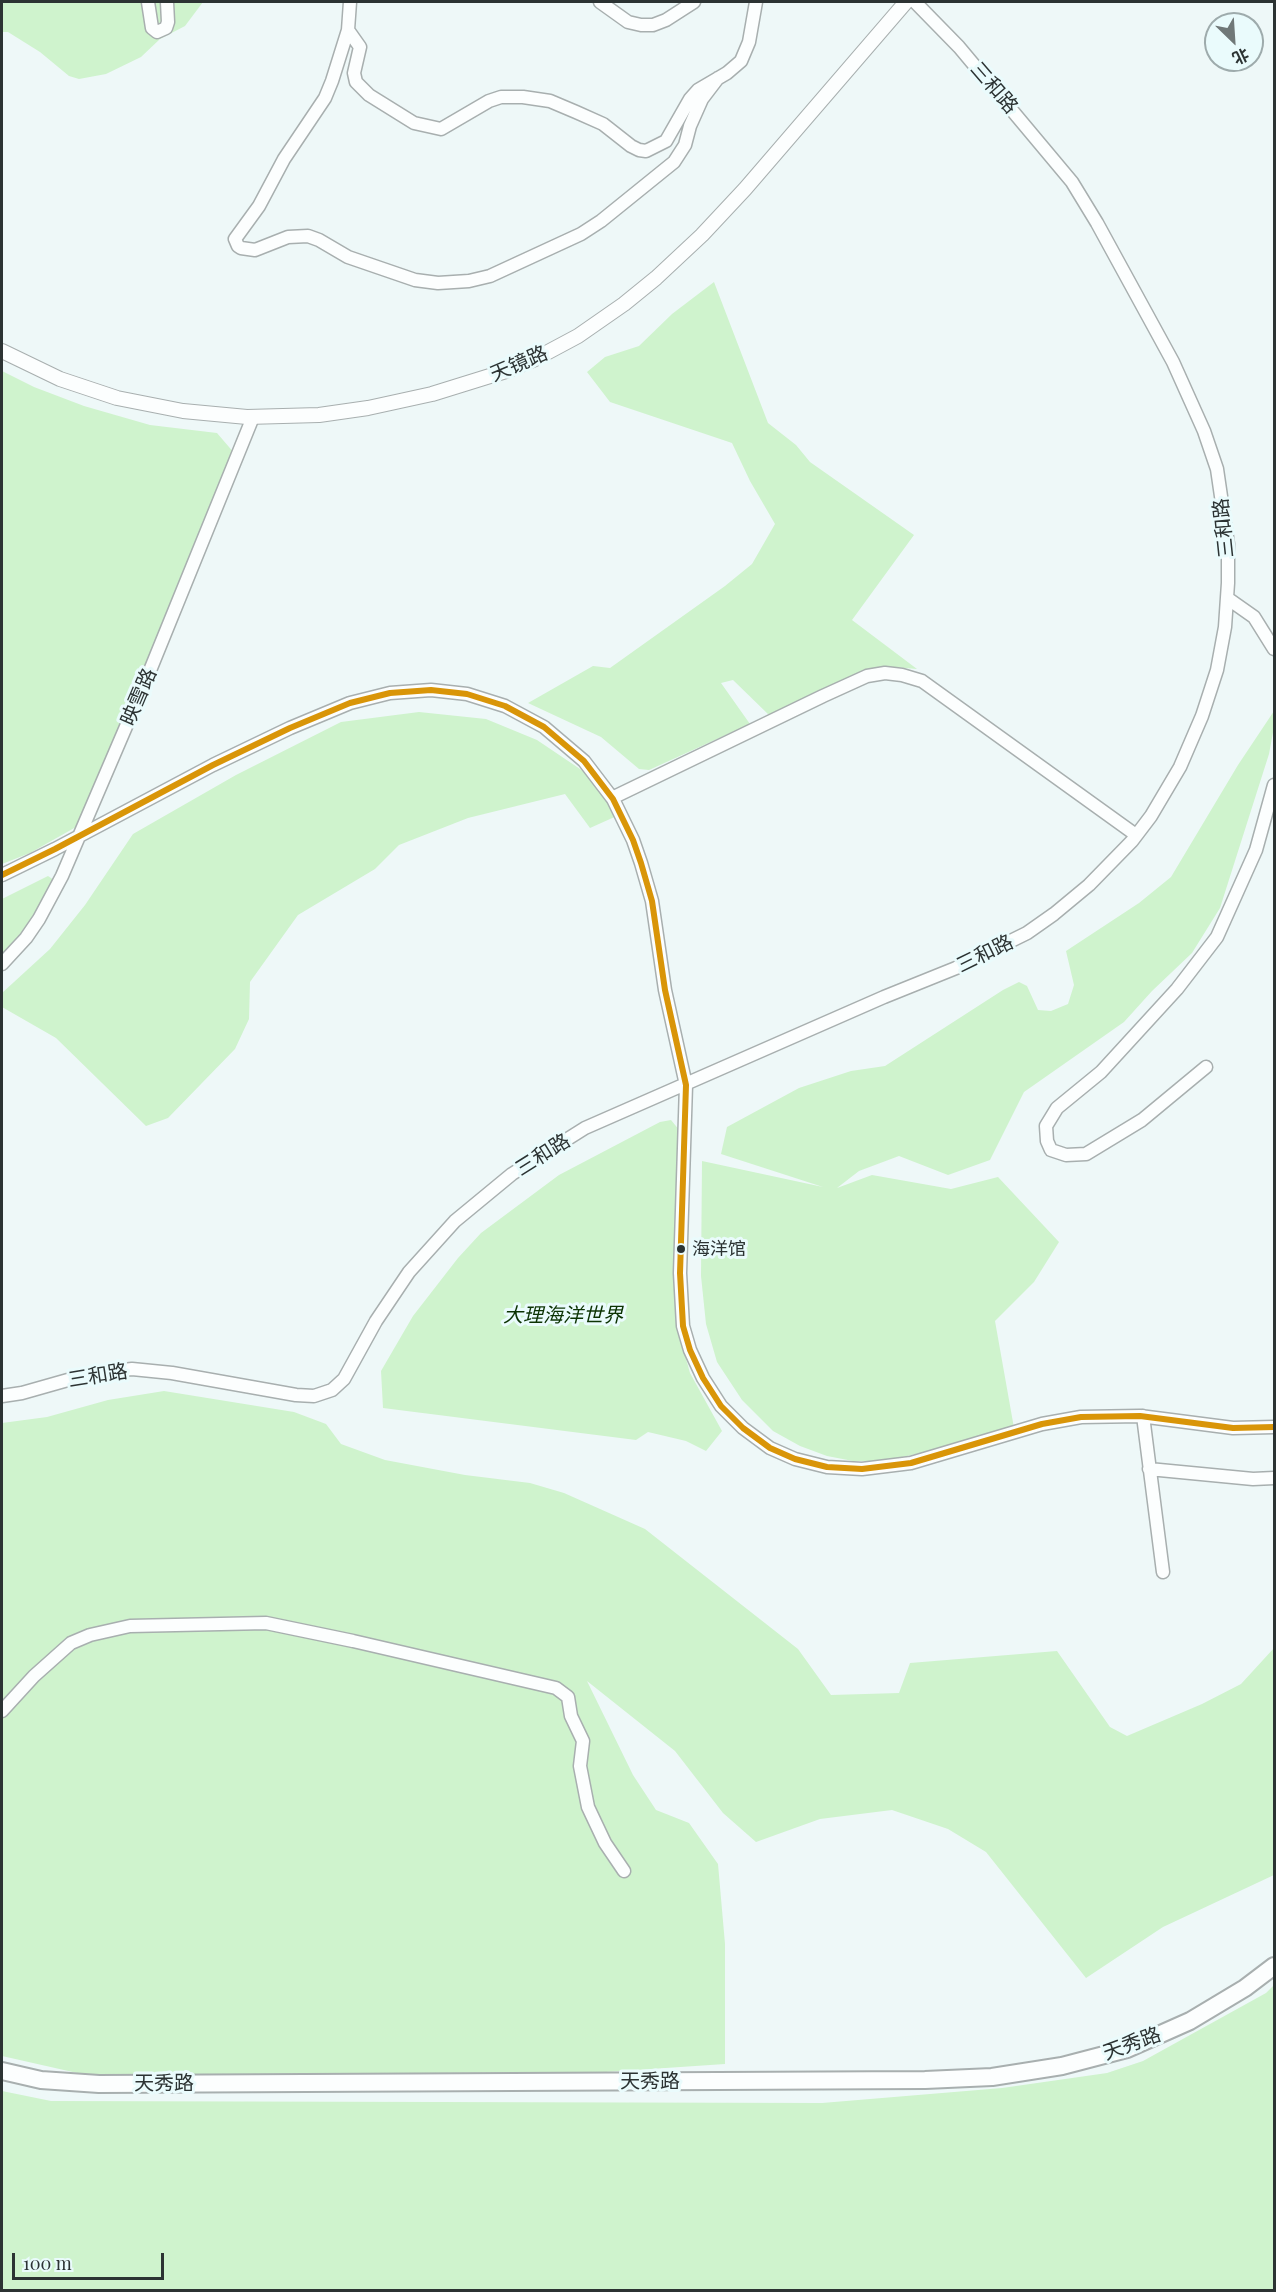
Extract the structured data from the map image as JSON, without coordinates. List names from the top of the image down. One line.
{"streets":{"main road":["天秀路"],"street":["三和路","天镜路","映雪路"]},"crossings":[["天镜路","映雪路"]],"parks":["大理海洋世界"],"places":["海洋馆"],"scale_bar":"100 m","north":"bottom right"}
